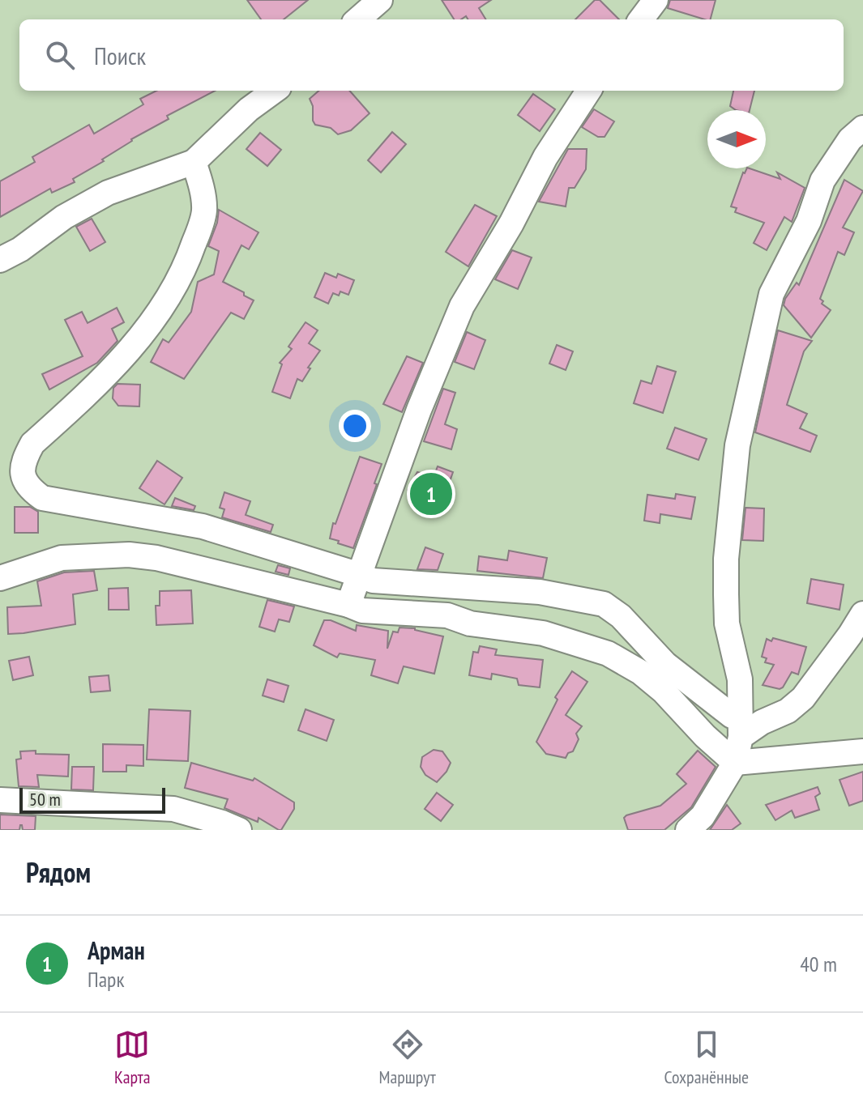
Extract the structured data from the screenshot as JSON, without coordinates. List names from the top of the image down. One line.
{"scale_bar":"50 m","north":"right","page":{"search":"Поиск","pins":"1","scale":"50 m","heading":"Рядом","list":[{"mark":"1","name":"Арман","note":"Парк","value":"40 m"}],"nav":["Карта","Маршрут","Сохранённые"]}}
